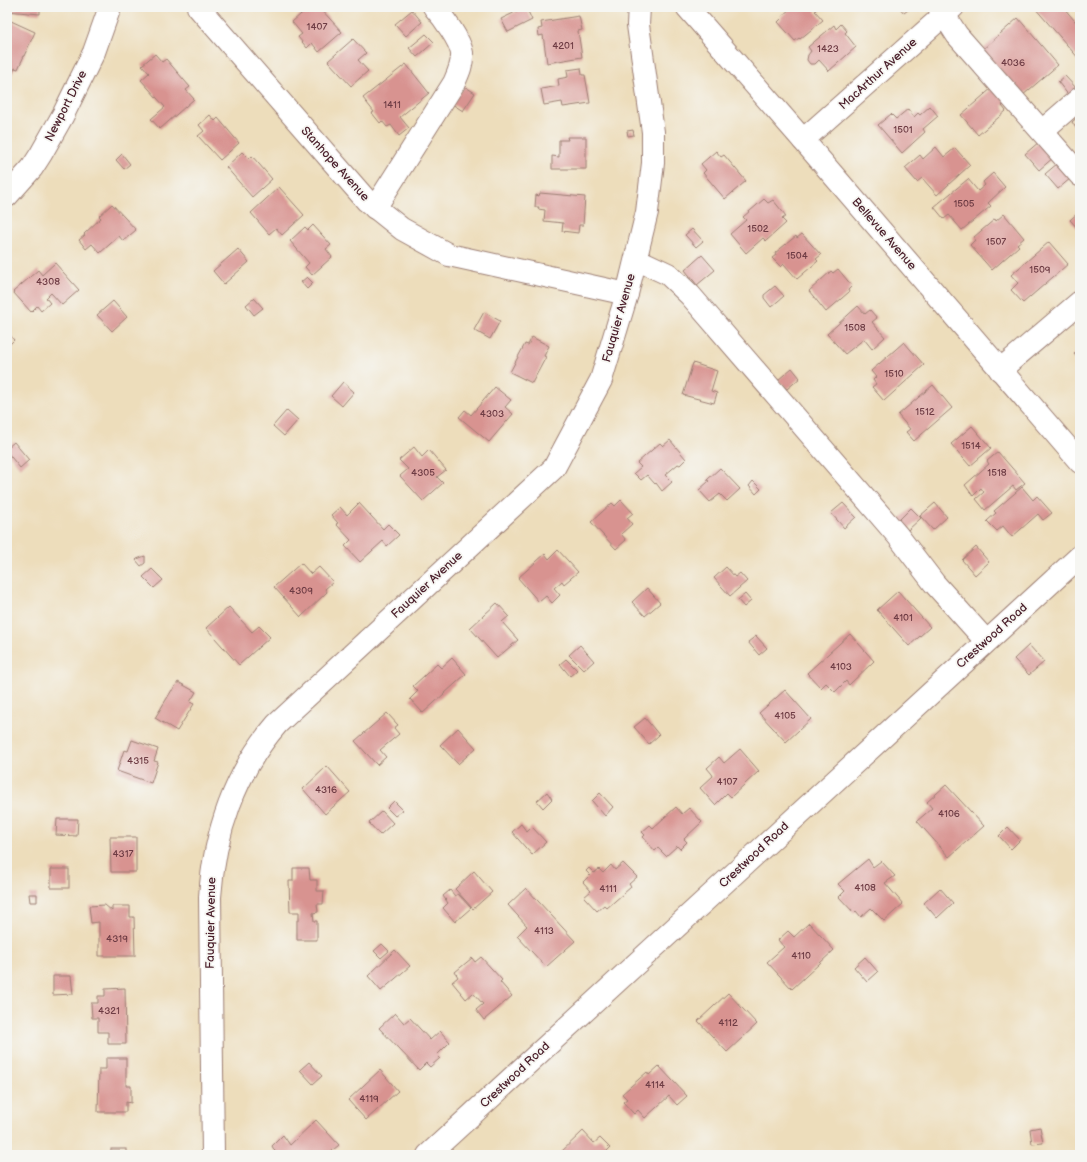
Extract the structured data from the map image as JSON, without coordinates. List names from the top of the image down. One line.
{"streets":{"street":["MacArthur Avenue","Newport Drive","Stanhope Avenue","Bellevue Avenue","Fauquier Avenue","Crestwood Road"]},"crossings":[["MacArthur Avenue","Bellevue Avenue"],["Stanhope Avenue","Fauquier Avenue"]],"house_numbers":["1407","4201","1423","4036","1411","1501","1505","1502","1507","1504","1509","4308","1508","1510","1512","4303","1514","4305","1518","4309","4101","4103","4105","4315","4107","4316","4106","4317","4108","4111","4113","4319","4110","4321","4112","4114","4119"]}
